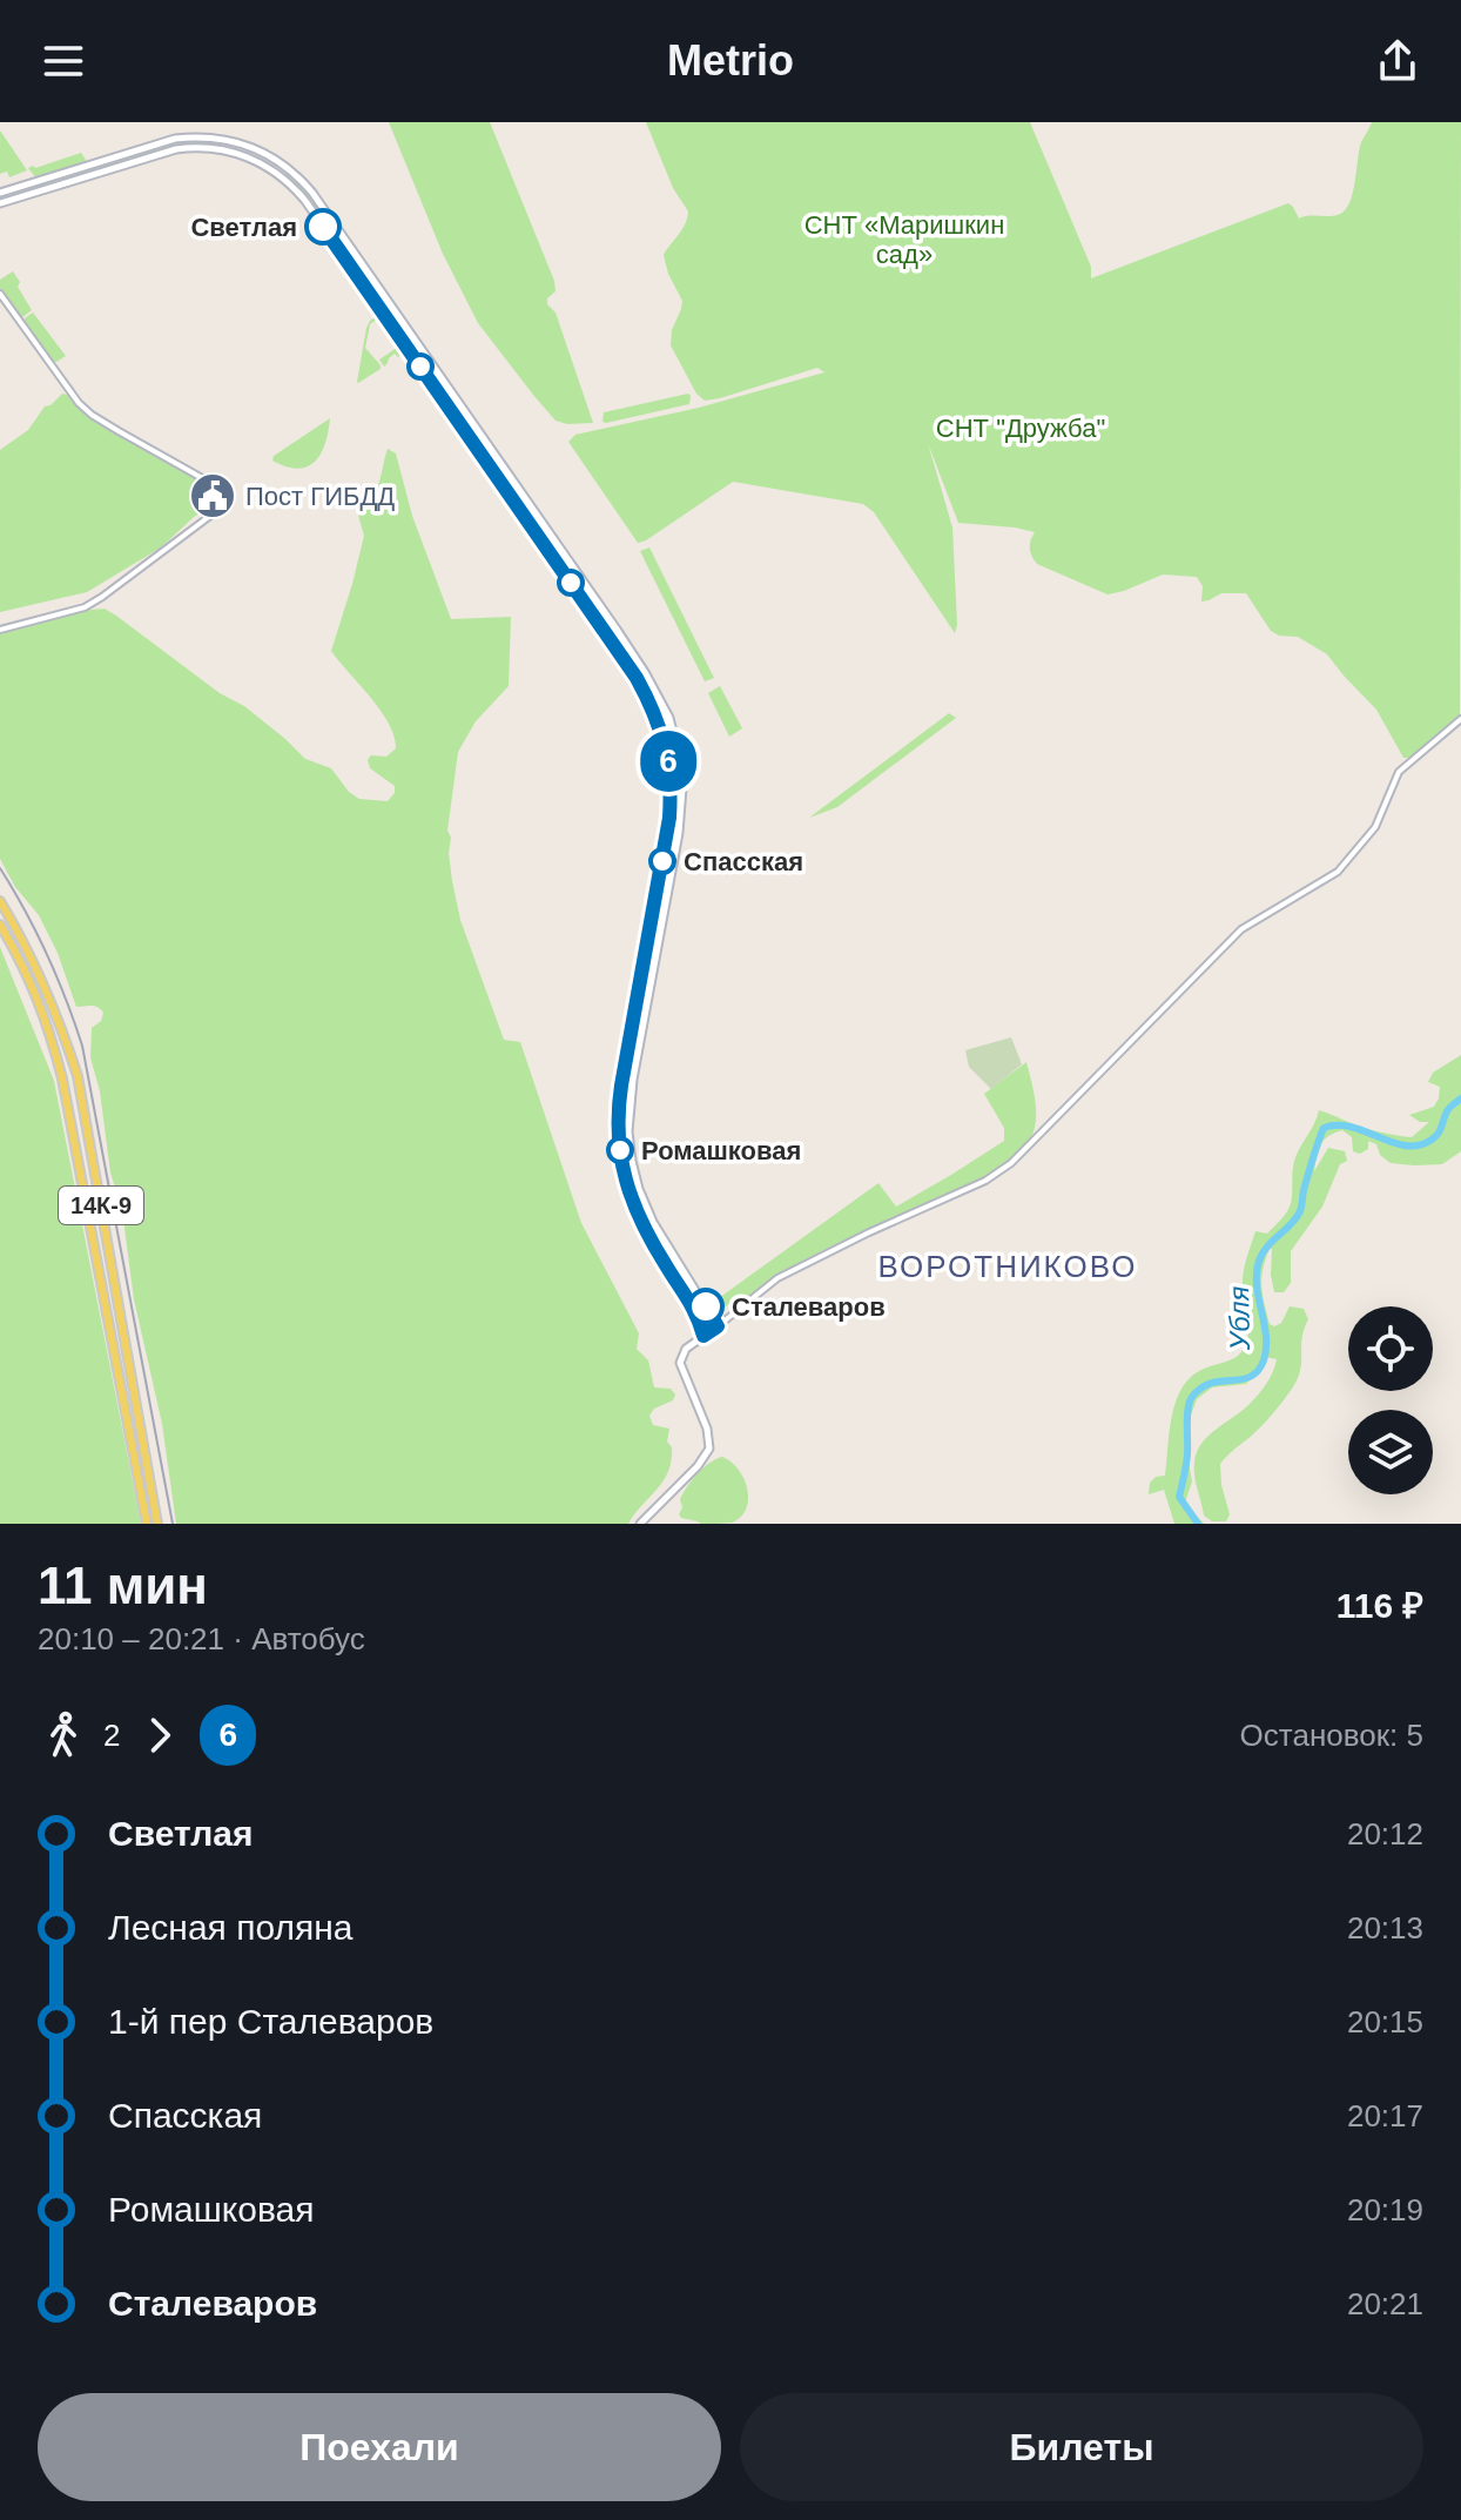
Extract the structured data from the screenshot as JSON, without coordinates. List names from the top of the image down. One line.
{"streets":{"main road":["14К-9"]},"districts":["ВОРОТНИКОВО"],"water":["Убля"],"parks":["СНТ «Маришкин сад»","СНТ \"Дружба\""],"places":{"other":["Светлая","Спасская","Ромашковая","Сталеваров"],"public building":["Пост ГИБДД"]},"lines":["bus line 6"],"page":{"header":"Metrio","on_map":"6","heading":["11 мин","20:10 – 20:21 · Автобус","116 ₽"],"legs":["2","6","Остановок: 5"],"list":[{"name":"Светлая","value":"20:12"},{"name":"Лесная поляна","value":"20:13"},{"name":"1-й пер Сталеваров","value":"20:15"},{"name":"Спасская","value":"20:17"},{"name":"Ромашковая","value":"20:19"},{"name":"Сталеваров","value":"20:21"}],"buttons":["Поехали","Билеты"]}}
